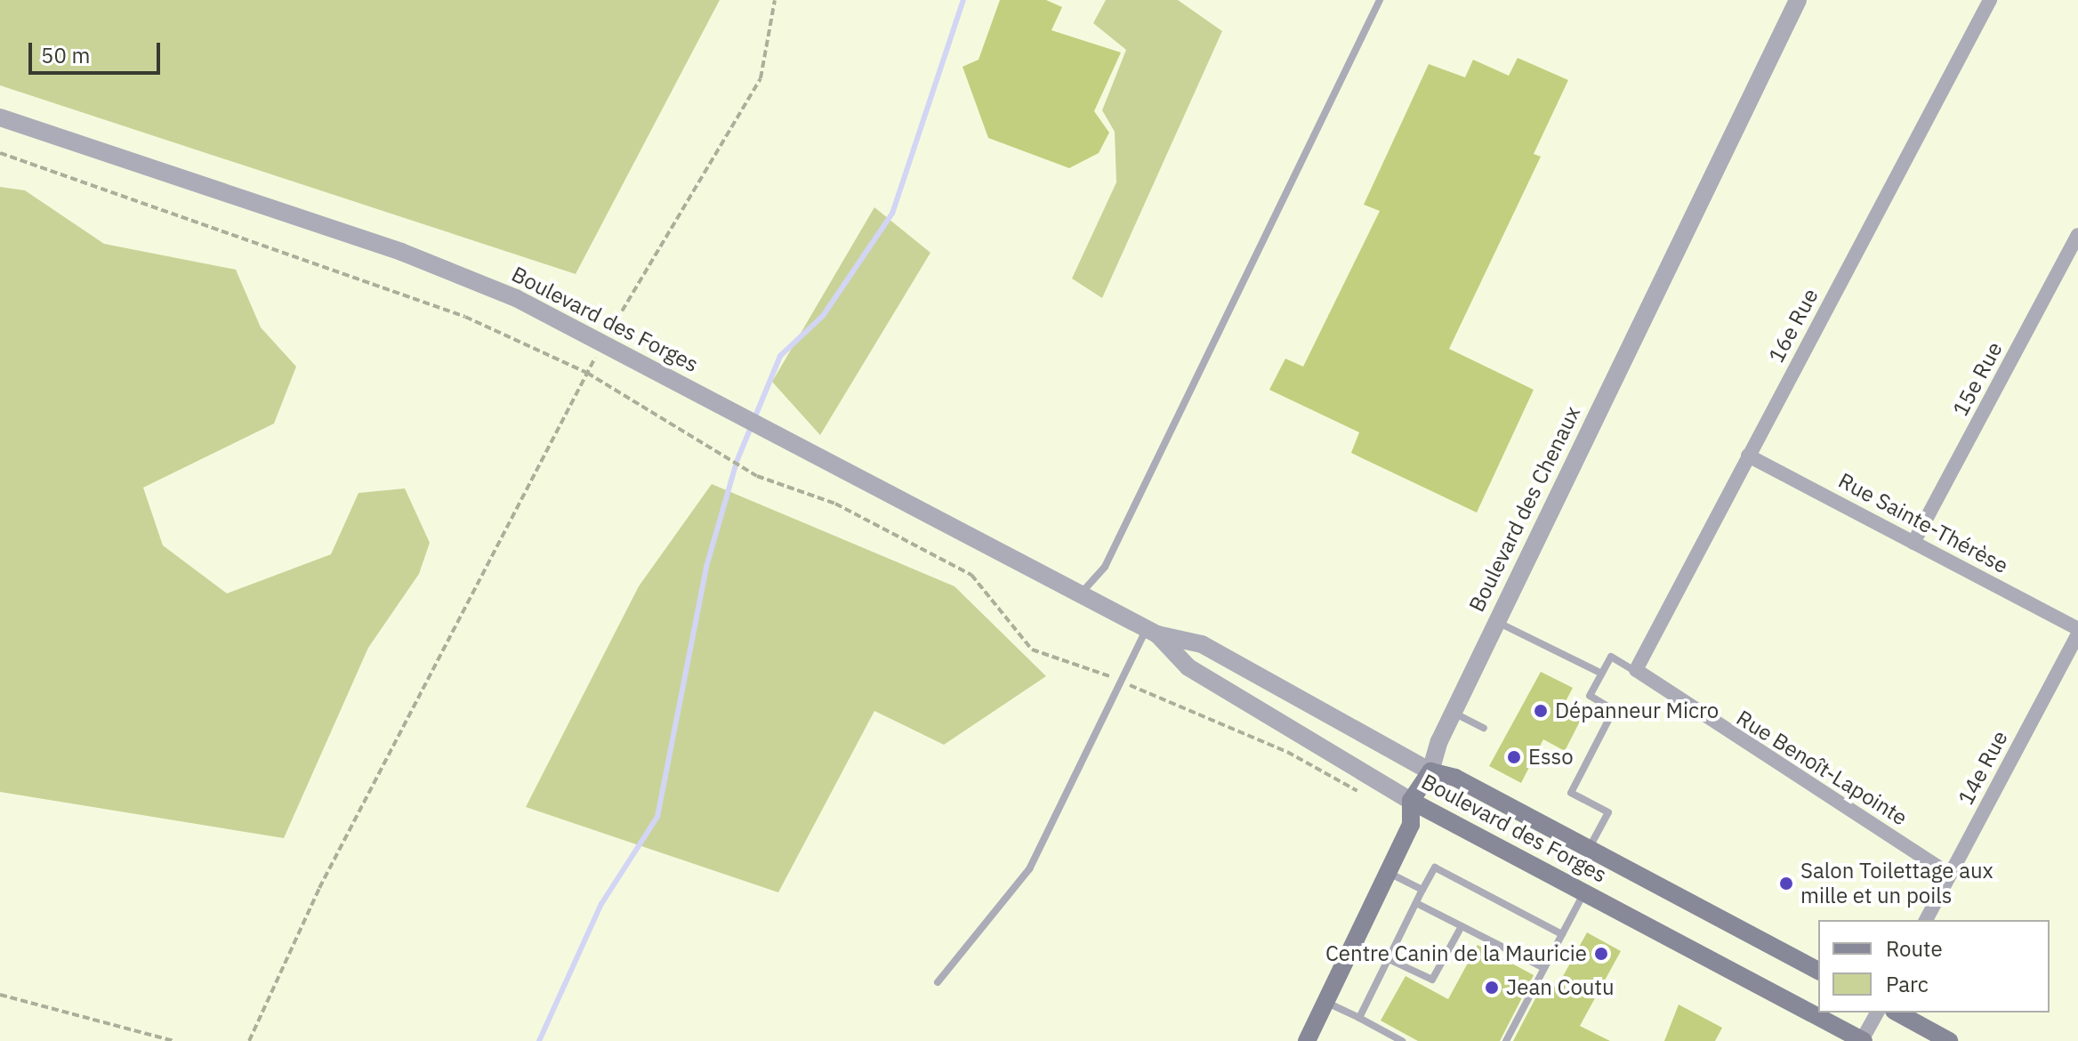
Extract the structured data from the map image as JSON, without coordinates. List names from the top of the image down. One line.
{"streets":{"main road":["Boulevard des Forges","Boulevard des Chenaux"],"street":["16e Rue","15e Rue","Rue Sainte-Thérèse","Rue Benoît-Lapointe","14e Rue"]},"crossings":[["Boulevard des Forges","Boulevard des Chenaux"],["16e Rue","Rue Sainte-Thérèse"],["16e Rue","Rue Benoît-Lapointe"],["15e Rue","Rue Sainte-Thérèse"],["Rue Sainte-Thérèse","14e Rue"],["Rue Benoît-Lapointe","14e Rue"]],"places":["Dépanneur Micro","Esso","Salon Toilettage aux mille et un poils","Centre Canin de la Mauricie","Jean Coutu"],"legend":["Route","Parc"],"scale_bar":"50 m"}
